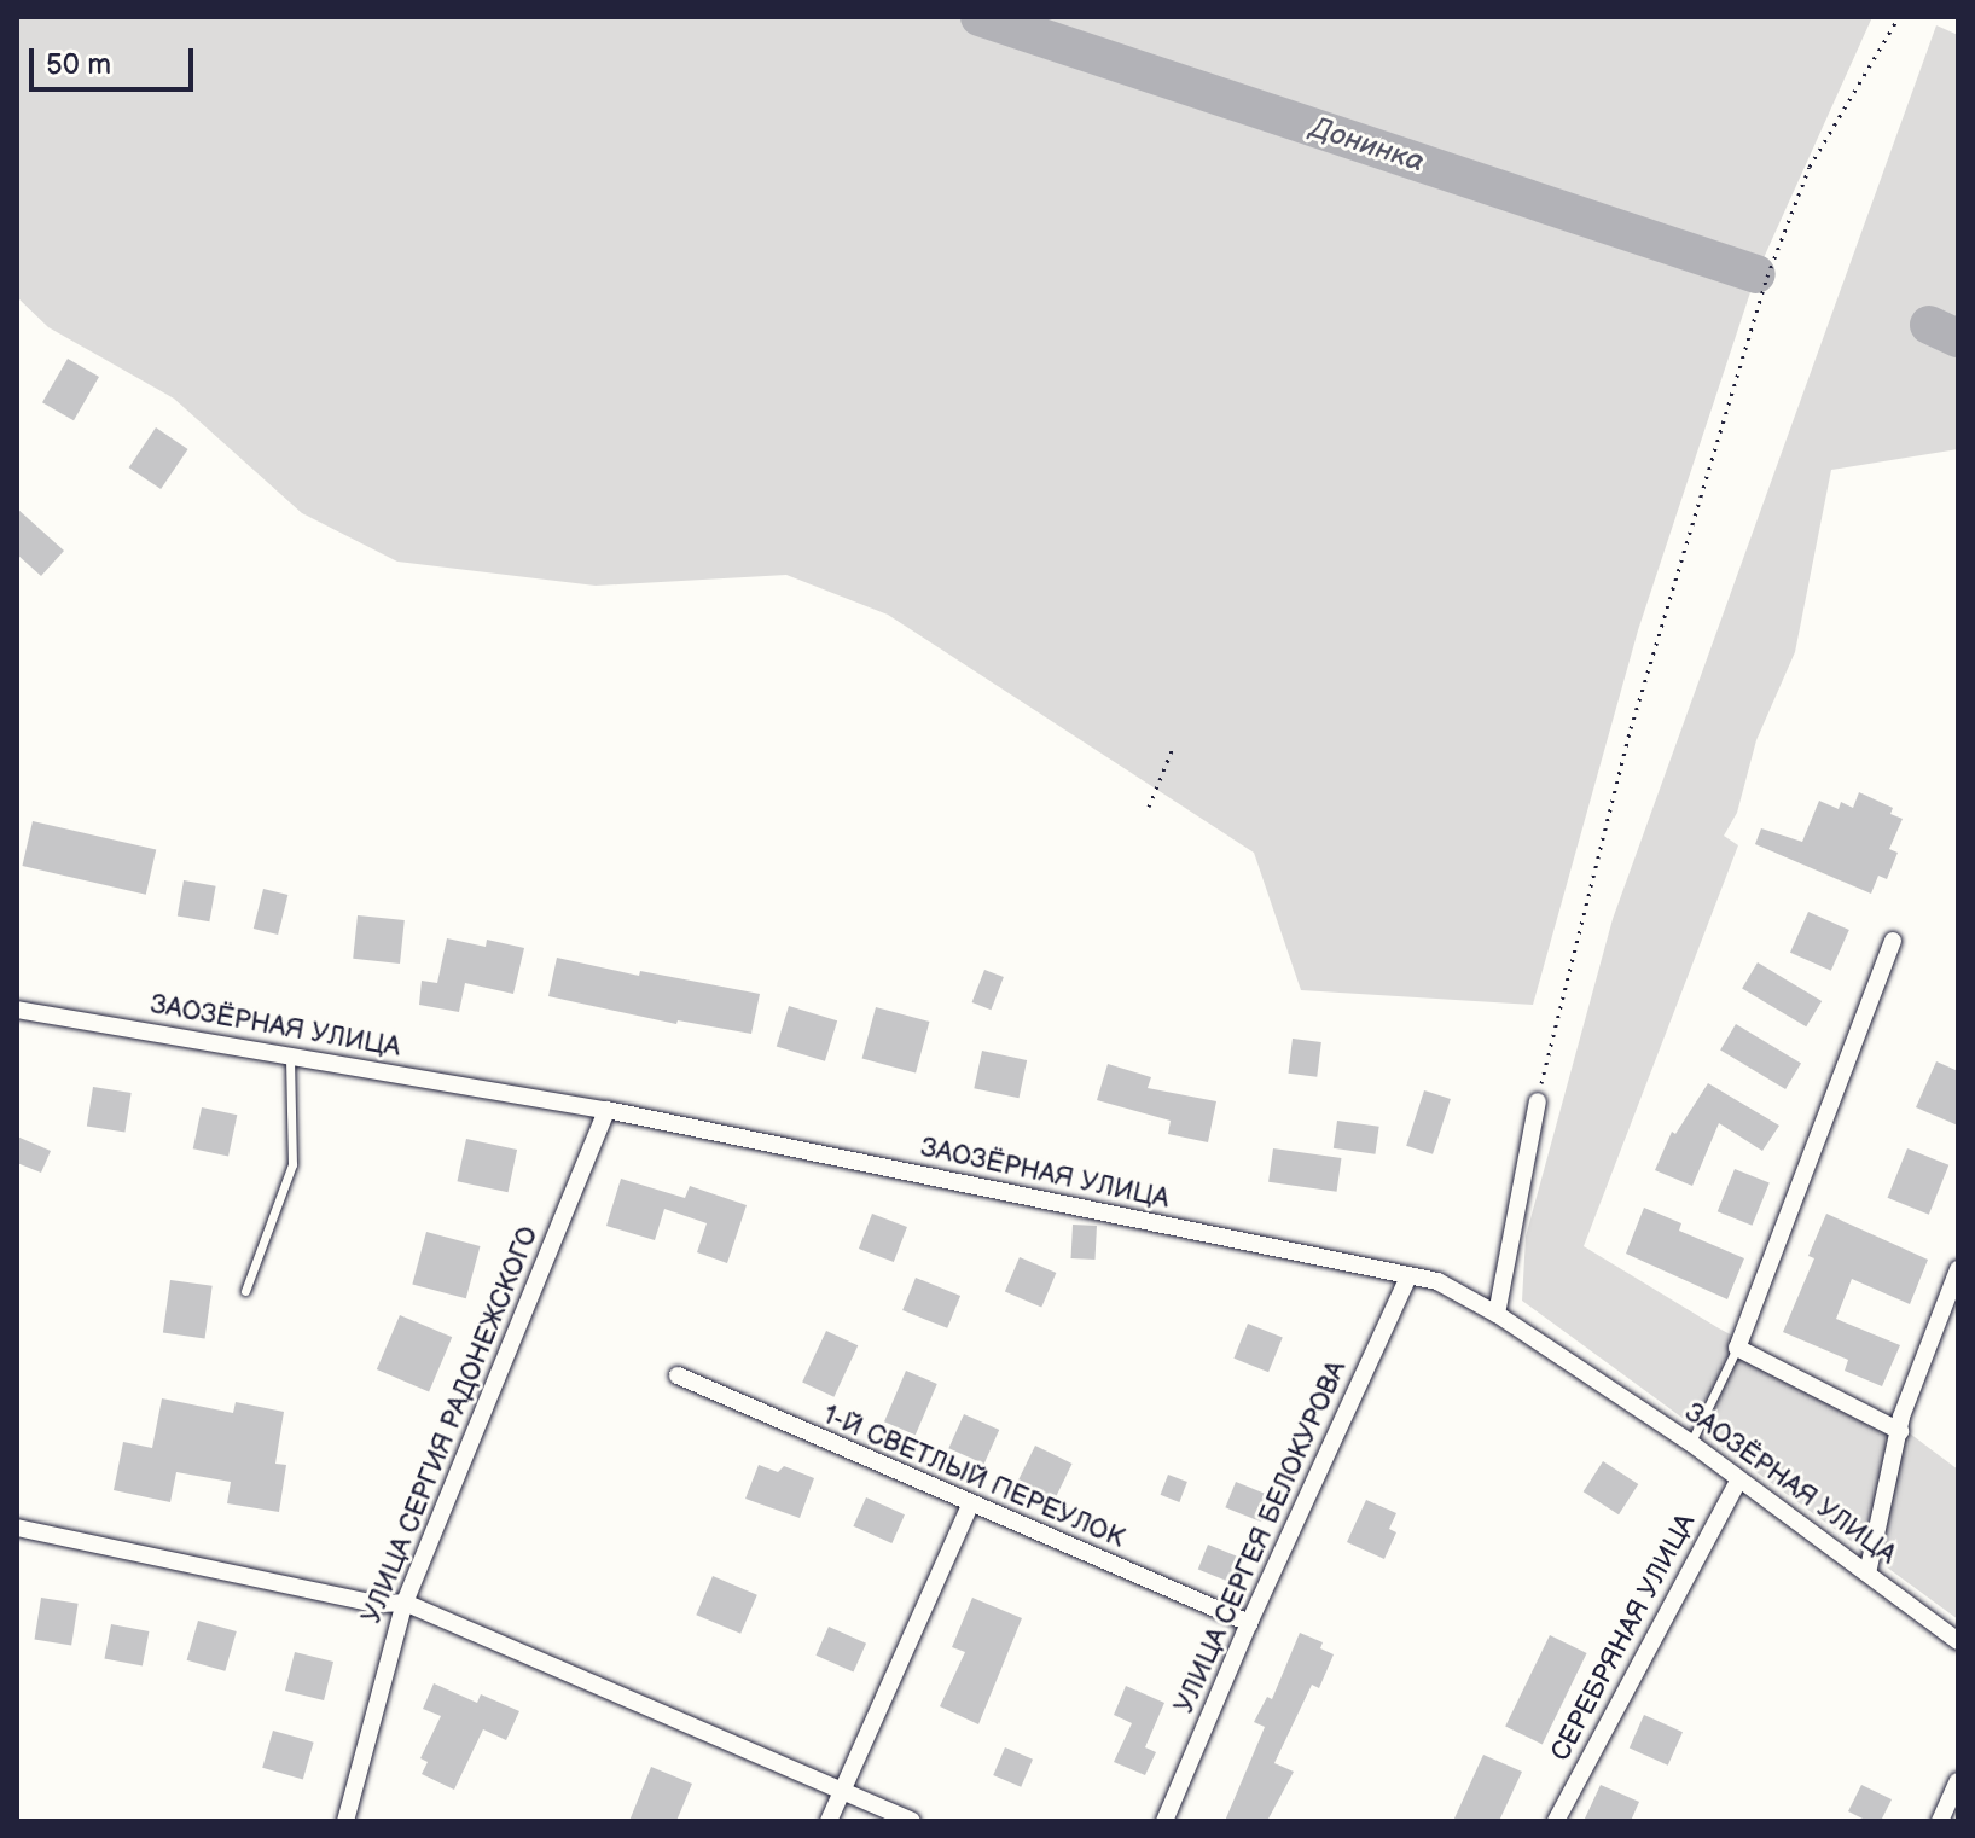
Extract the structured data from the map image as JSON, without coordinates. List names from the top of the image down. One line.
{"streets":{"street":["ЗАОЗЁРНАЯ УЛИЦА","УЛИЦА СЕРГИЯ РАДОНЕЖСКОГО","1-Й СВЕТЛЫЙ ПЕРЕУЛОК","УЛИЦА СЕРГЕЯ БЕЛОКУРОВА","СЕРЕБРЯНАЯ УЛИЦА"]},"crossings":[["ЗАОЗЁРНАЯ УЛИЦА","УЛИЦА СЕРГИЯ РАДОНЕЖСКОГО"],["ЗАОЗЁРНАЯ УЛИЦА","УЛИЦА СЕРГЕЯ БЕЛОКУРОВА"],["ЗАОЗЁРНАЯ УЛИЦА","СЕРЕБРЯНАЯ УЛИЦА"],["1-Й СВЕТЛЫЙ ПЕРЕУЛОК","УЛИЦА СЕРГЕЯ БЕЛОКУРОВА"]],"water":["Донинка"],"scale_bar":"50 m"}
